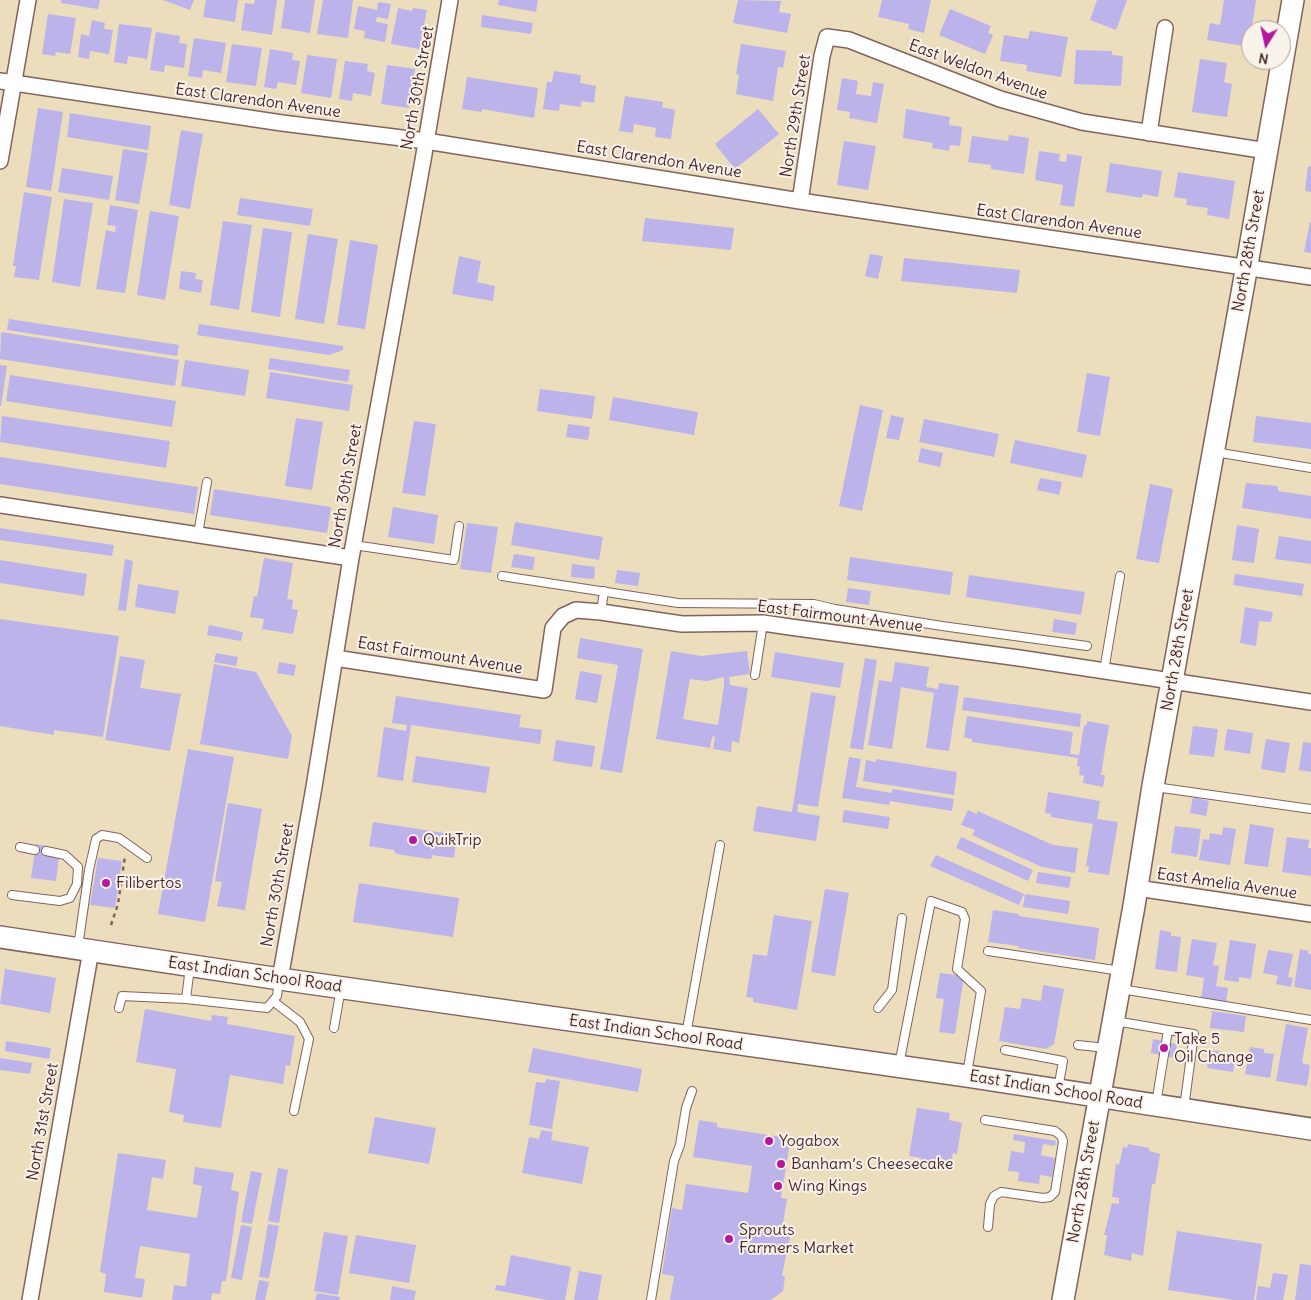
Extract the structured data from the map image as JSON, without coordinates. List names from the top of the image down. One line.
{"streets":{"main road":["North 28th Street","East Indian School Road"],"street":["East Weldon Avenue","North 30th Street","East Clarendon Avenue","North 29th Street","East Fairmount Avenue","East Amelia Avenue","North 31st Street"]},"crossings":[["East Weldon Avenue","North 29th Street"],["East Weldon Avenue","North 28th Street"],["North 30th Street","East Clarendon Avenue"],["North 30th Street","East Fairmount Avenue"],["North 30th Street","East Indian School Road"],["East Clarendon Avenue","North 29th Street"],["East Clarendon Avenue","North 28th Street"],["North 28th Street","East Fairmount Avenue"],["North 28th Street","East Amelia Avenue"],["North 28th Street","East Indian School Road"],["East Indian School Road","North 31st Street"]],"places":["QuikTrip","Filibertos","Take 5 Oil Change","Yogabox","Banham’s Cheesecake","Wing Kings","Sprouts Farmers Market"],"north":"bottom"}
